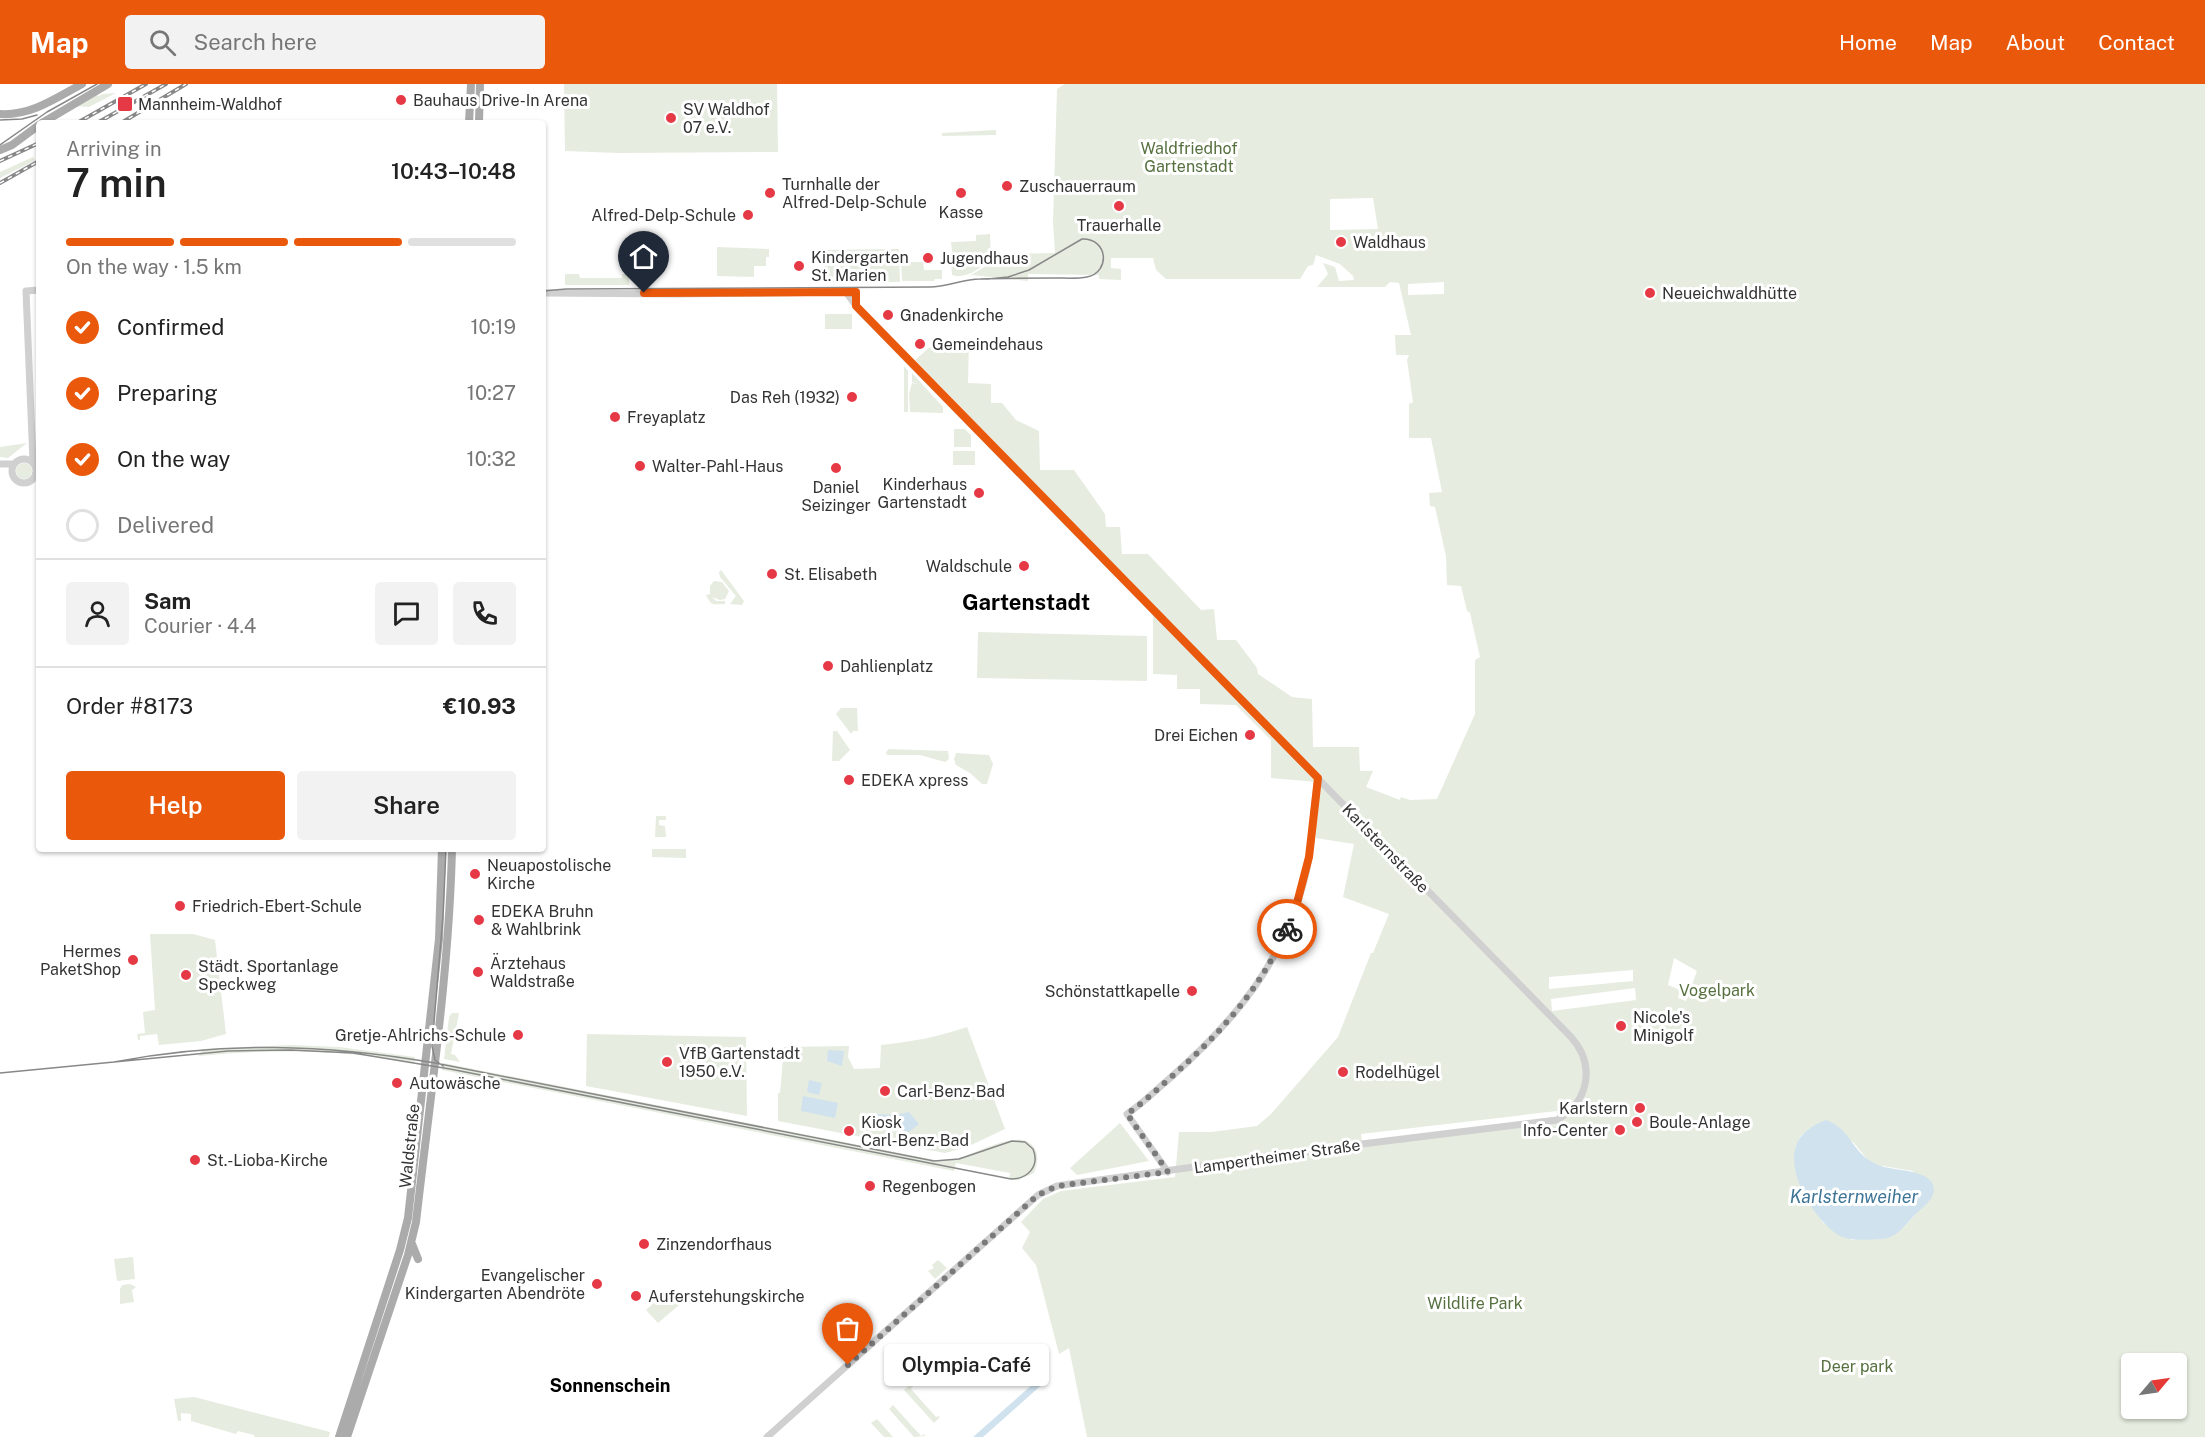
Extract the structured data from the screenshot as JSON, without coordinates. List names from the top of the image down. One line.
{"streets":{"main road":["Waldstraße"],"street":["Karlsternstraße","Lampertheimer Straße"]},"crossings":[["Karlsternstraße","Lampertheimer Straße"]],"districts":["Gartenstadt","Sonnenschein"],"water":["Karlsternweiher"],"parks":["Waldfriedhof Gartenstadt","Vogelpark","Wildlife Park","Deer park"],"places":{"other":["Bauhaus Drive-In Arena","SV Waldhof 07 e.V.","Zuschauerraum","Turnhalle der Alfred-Delp-Schule","Kasse","Trauerhalle","Alfred-Delp-Schule","Waldhaus","Jugendhaus","Kindergarten St. Marien","Neueichwaldhütte","Gnadenkirche","Gemeindehaus","Das Reh (1932)","Freyaplatz","Walter-Pahl-Haus","Daniel Seizinger","Kinderhaus Gartenstadt","Waldschule","St. Elisabeth","Dahlienplatz","Drei Eichen","EDEKA xpress","Neuapostolische Kirche","Friedrich-Ebert-Schule","EDEKA Bruhn & Wahlbrink","Hermes PaketShop","Ärztehaus Waldstraße","Städt. Sportanlage Speckweg","Schönstattkapelle","Nicole's Minigolf","Gretje-Ahlrichs-Schule","VfB Gartenstadt 1950 e.V.","Rodelhügel","Autowäsche","Carl-Benz-Bad","Karlstern","Boule-Anlage","Info-Center","Kiosk Carl-Benz-Bad","St.-Lioba-Kirche","Regenbogen","Zinzendorfhaus","Evangelischer Kindergarten Abendröte","Auferstehungskirche","Olympia-Café"],"transit":["Mannheim-Waldhof"]},"north":"top right","page":{"header":"Map","search":"Search here","nav":["Home","Map","About","Contact"],"heading":["7 min","Arriving in","10:43–10:48"],"panel":["Sam","Courier · 4.4","Order #8173","€10.93"],"bar":"On the way · 1.5 km","list":[["Confirmed","10:19"],["Preparing","10:27"],["On the way","10:32"],"Delivered"],"buttons":["Help","Share"],"bubble":"Olympia-Café"}}
